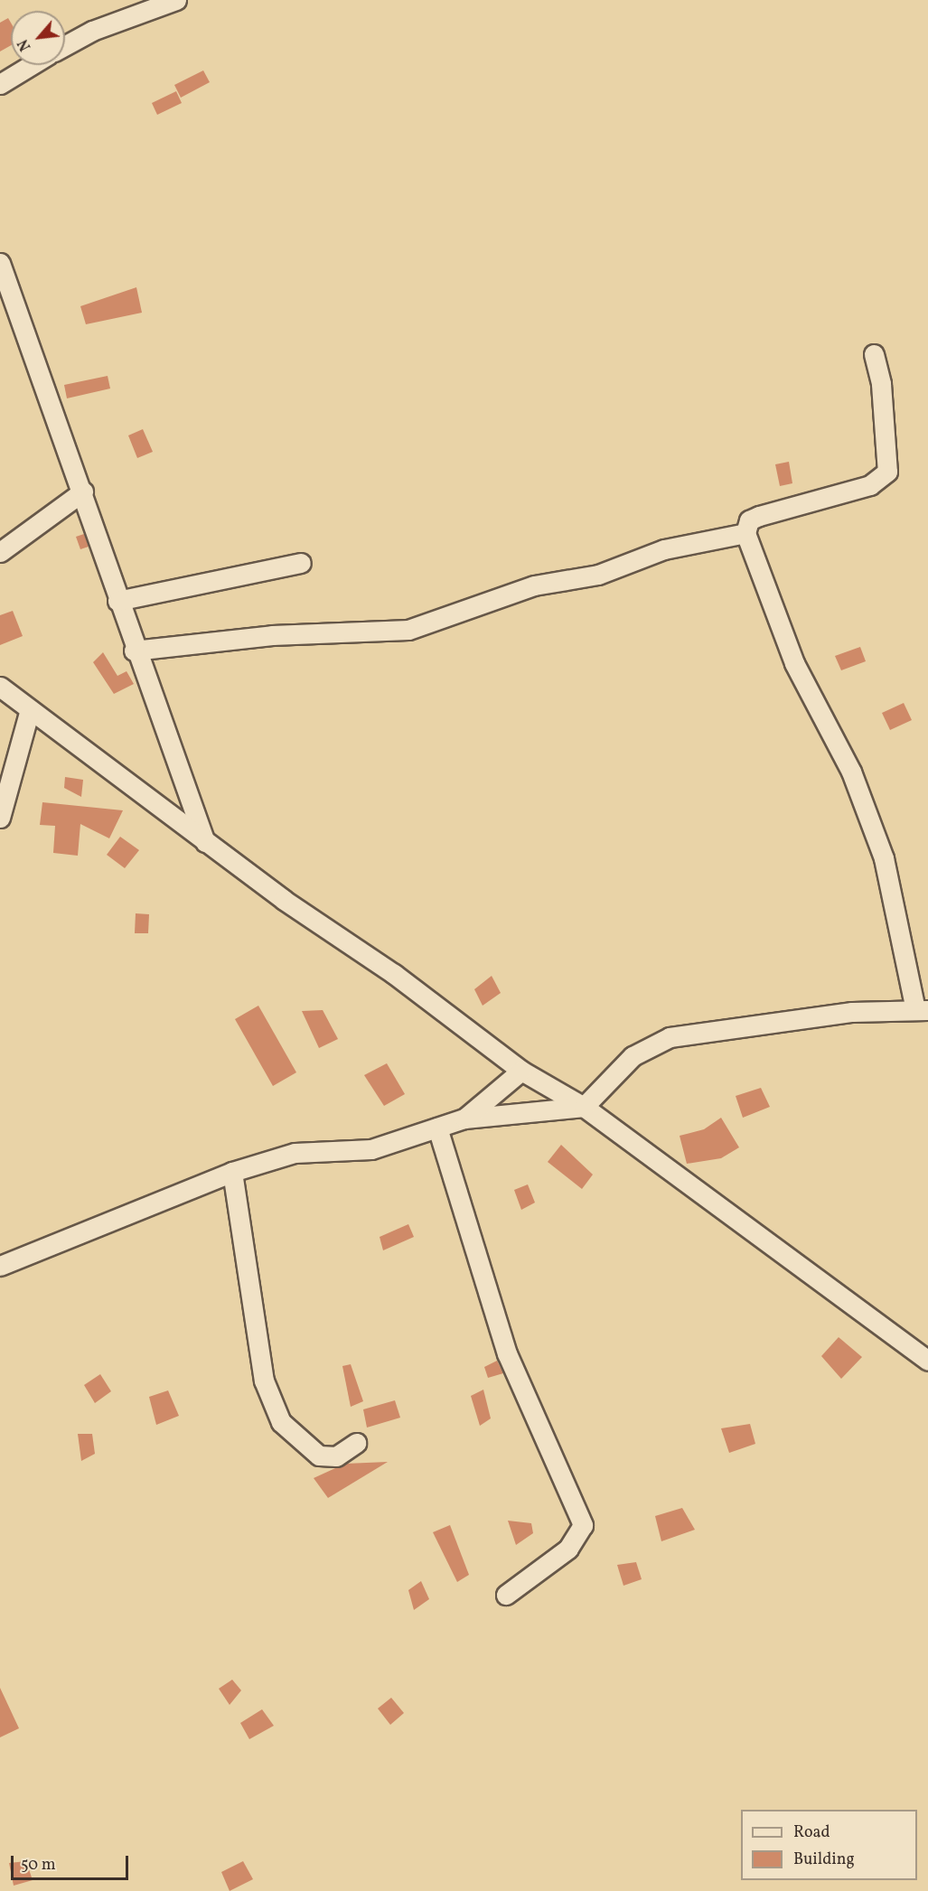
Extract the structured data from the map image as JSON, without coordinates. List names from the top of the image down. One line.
{"legend":["Road","Building"],"scale_bar":"50 m","north":"bottom left"}
